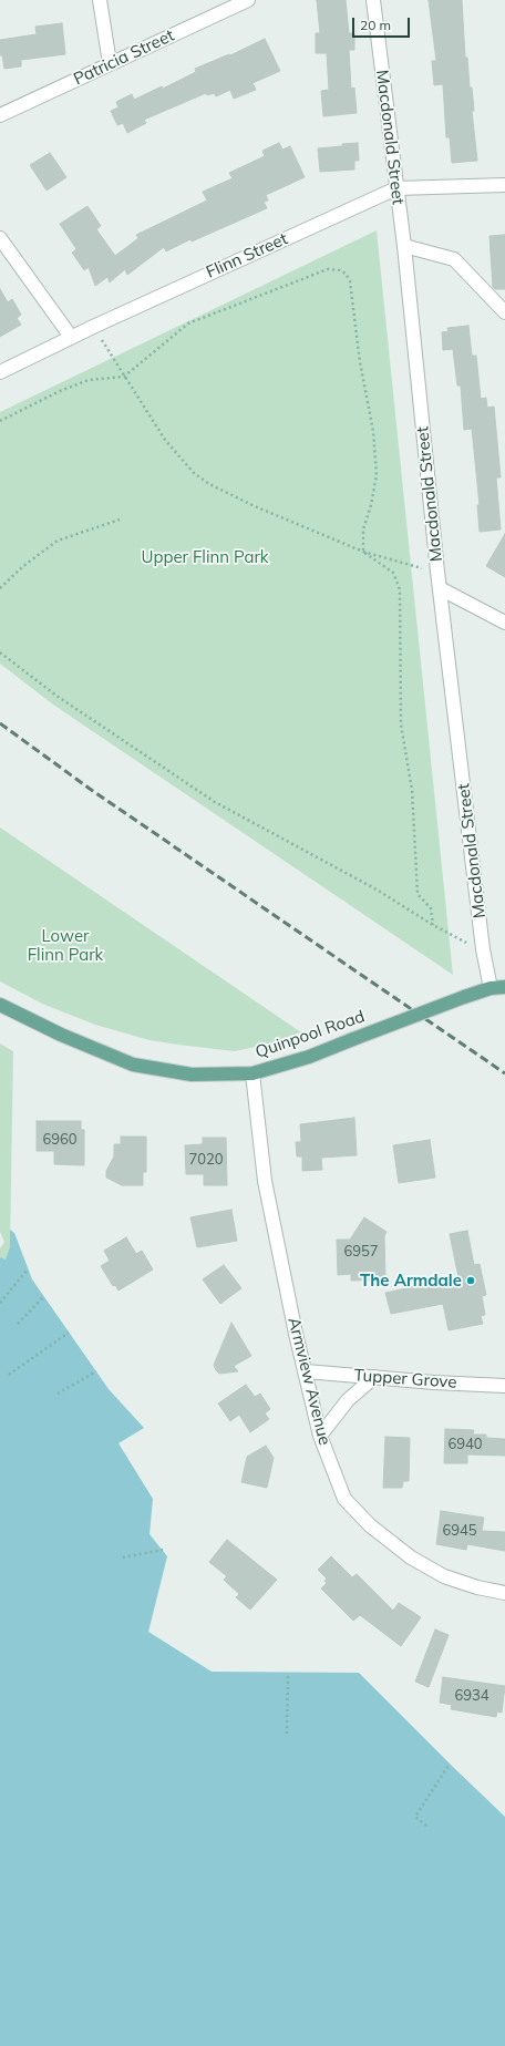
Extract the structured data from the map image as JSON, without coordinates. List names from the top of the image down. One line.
{"streets":{"main road":["Quinpool Road"],"street":["Patricia Street","Macdonald Street","Flinn Street","Tupper Grove","Armview Avenue"]},"crossings":[["Macdonald Street","Flinn Street"],["Macdonald Street","Quinpool Road"],["Quinpool Road","Armview Avenue"],["Tupper Grove","Armview Avenue"]],"parks":["Upper Flinn Park","Lower Flinn Park"],"places":["The Armdale"],"house_numbers":["6960","7020","6957","6940","6945","6934"],"scale_bar":"20 m"}
